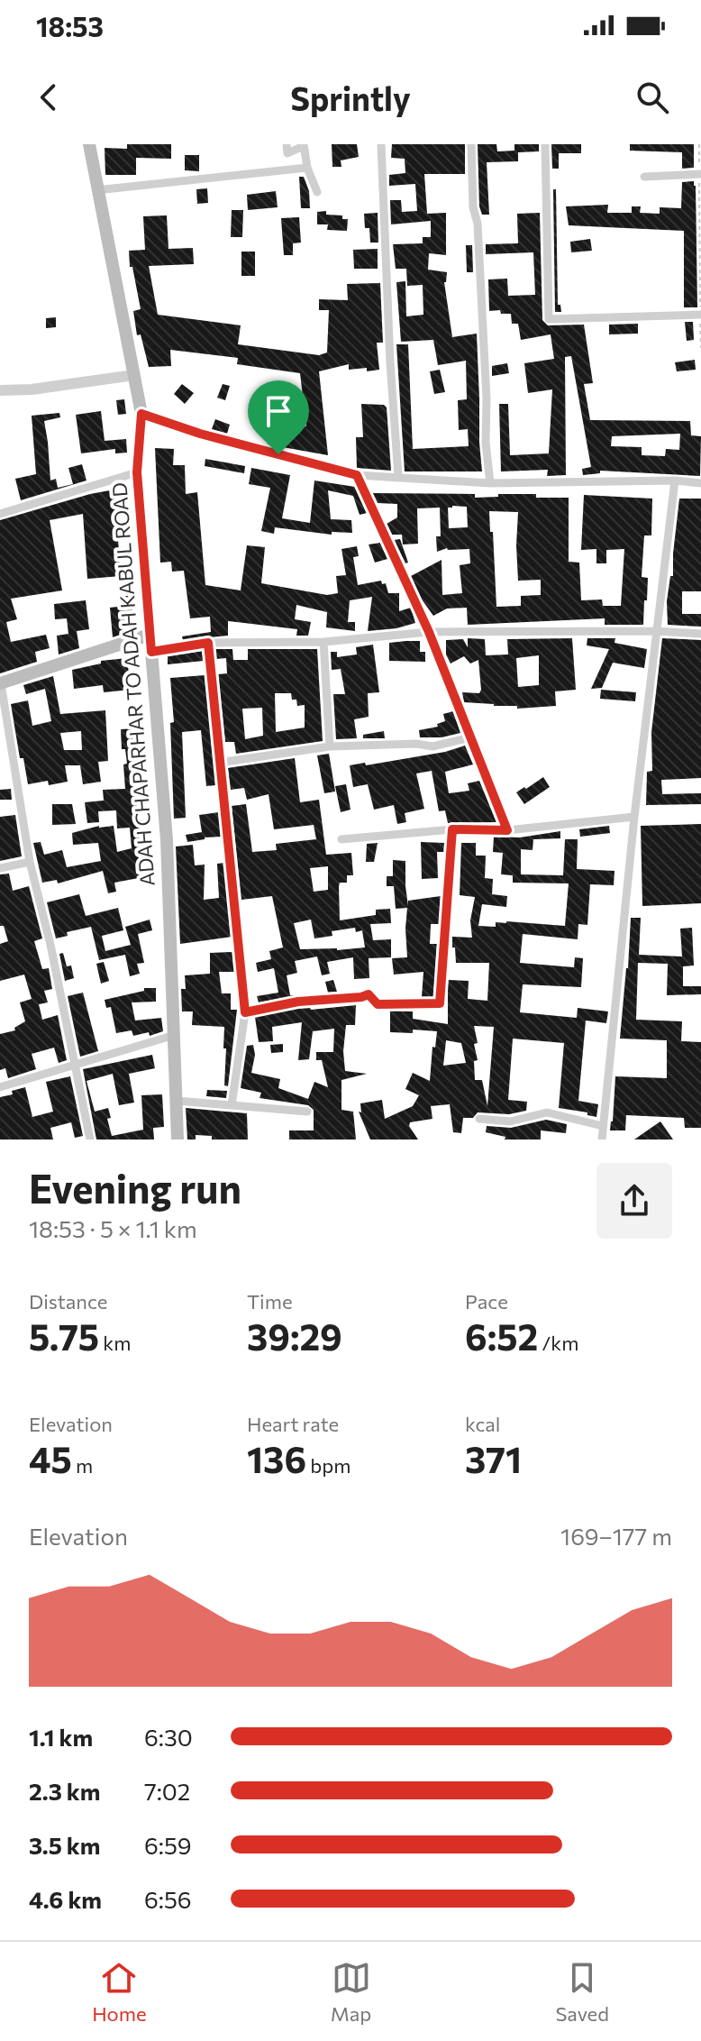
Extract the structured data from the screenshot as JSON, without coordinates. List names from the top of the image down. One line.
{"streets":{"main road":["ADAH CHAPARHAR TO ADAH KABUL ROAD"]},"page":{"status":"18:53","header":"Sprintly","heading":["Evening run","18:53 · 5 × 1.1 km"],"stats":[["Distance","5.75 km"],["Time","39:29"],["Pace","6:52 /km"],["Elevation","45 m"],["Heart rate","136 bpm"],["kcal","371"]],"chart":["Elevation","169–177 m"],"list":[{"name":"1.1 km","note":"6:30"},{"name":"2.3 km","note":"7:02"},{"name":"3.5 km","note":"6:59"},{"name":"4.6 km","note":"6:56"}],"tabs":["Home","Map","Saved"]}}
